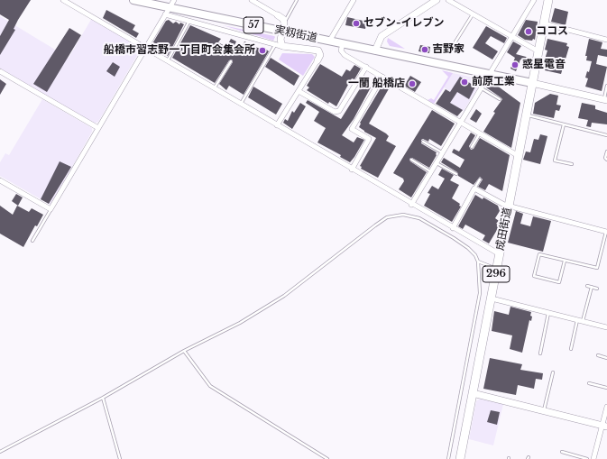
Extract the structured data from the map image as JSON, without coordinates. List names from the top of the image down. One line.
{"streets":{"highway":["成田街道","296"],"main road":["57","実籾街道"]},"crossings":[["実籾街道","成田街道"]],"places":["セブン-イレブン","ココス","吉野家","船橋市習志野一丁目町会集会所","惑星電音","前原工業","一蘭 船橋店"]}
